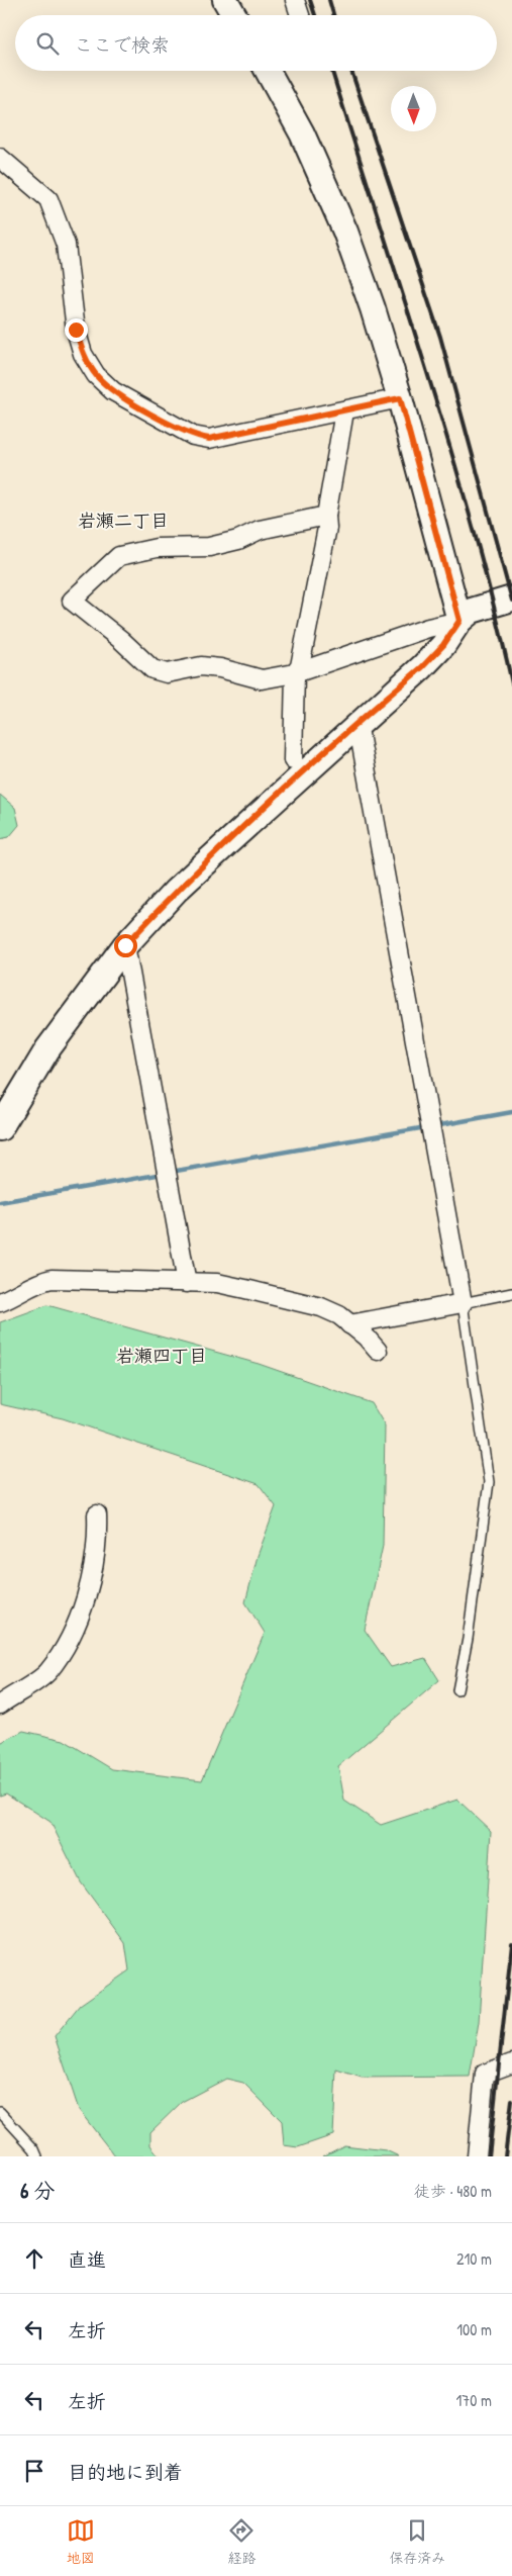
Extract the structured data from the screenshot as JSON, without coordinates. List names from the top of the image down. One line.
{"districts":["岩瀬二丁目","岩瀬四丁目"],"north":"bottom","page":{"search":"ここで検索","heading":["6 分","徒歩 · 480 m"],"list":[["直進","210 m"],["左折","100 m"],["左折","170 m"],"目的地に到着"],"nav":["地図","経路","保存済み"]}}
